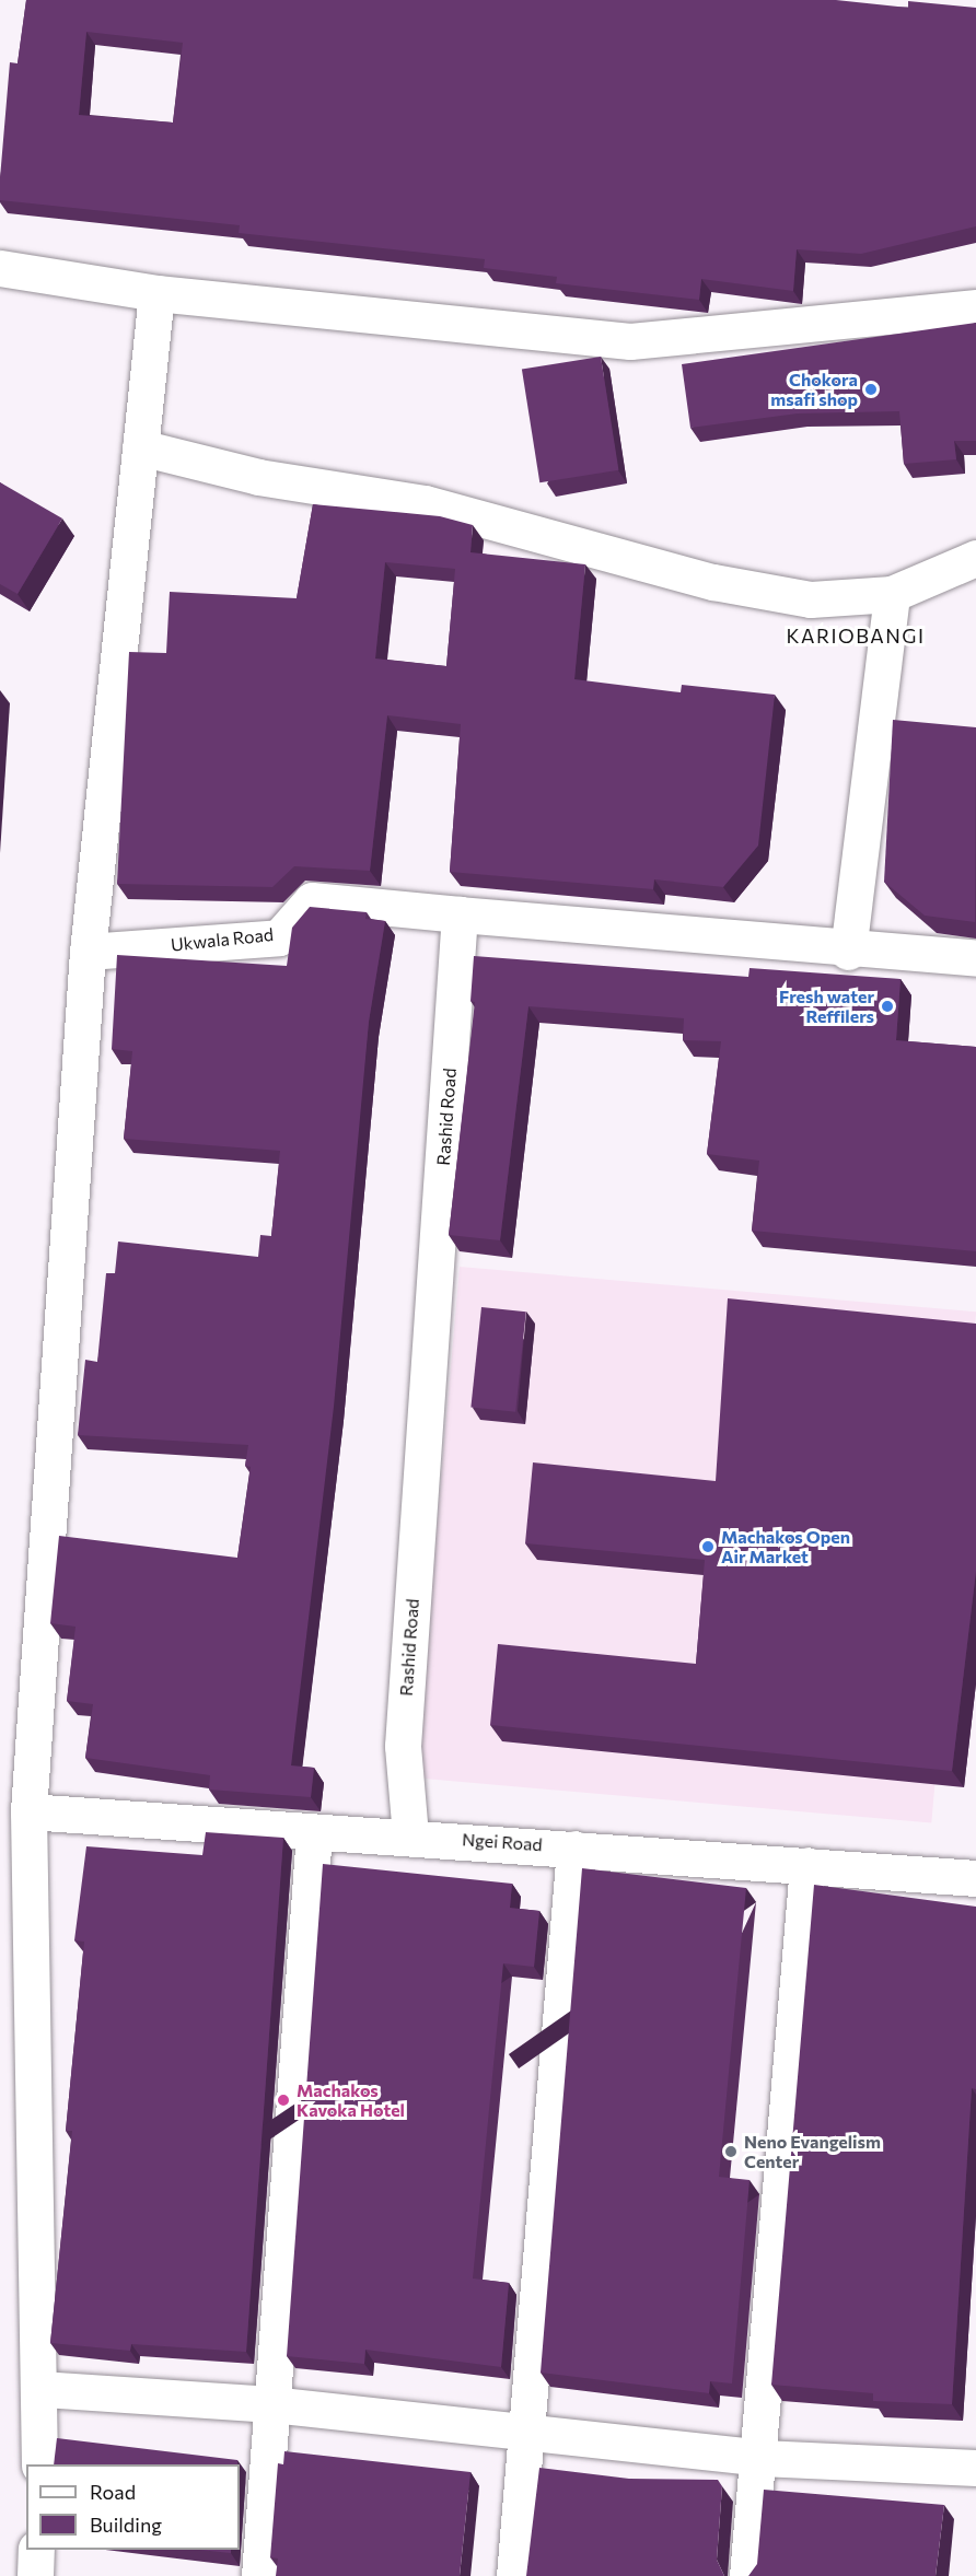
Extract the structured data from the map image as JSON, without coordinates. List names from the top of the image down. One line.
{"streets":{"street":["Ukwala Road","Rashid Road","Ngei Road"]},"crossings":[["Ukwala Road","Rashid Road"],["Rashid Road","Ngei Road"]],"districts":["KARIOBANGI"],"places":["Chokora msafi shop","Fresh water Reffilers","Machakos Open Air Market","Machakos Kavoka Hotel","Neno Evangelism Center"],"legend":["Road","Building"]}
